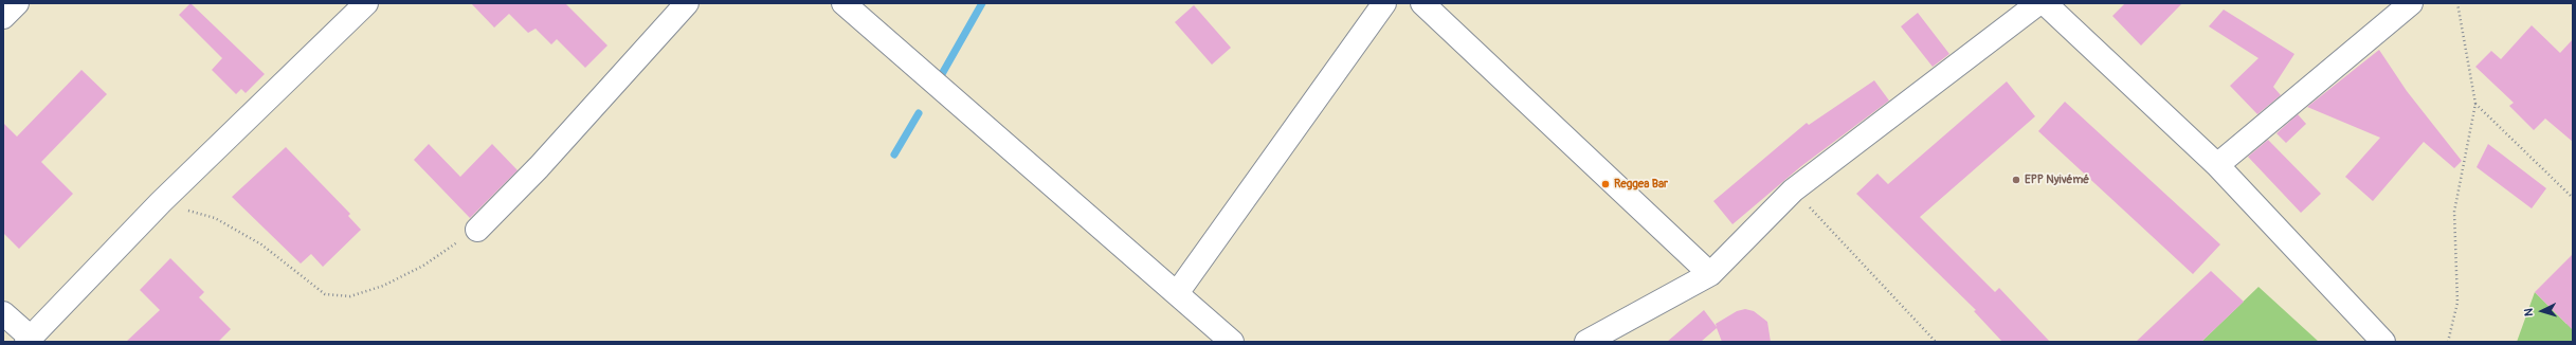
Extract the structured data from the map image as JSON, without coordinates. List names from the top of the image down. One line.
{"places":["EPP Nyivémé","Reggea Bar"],"north":"left"}
